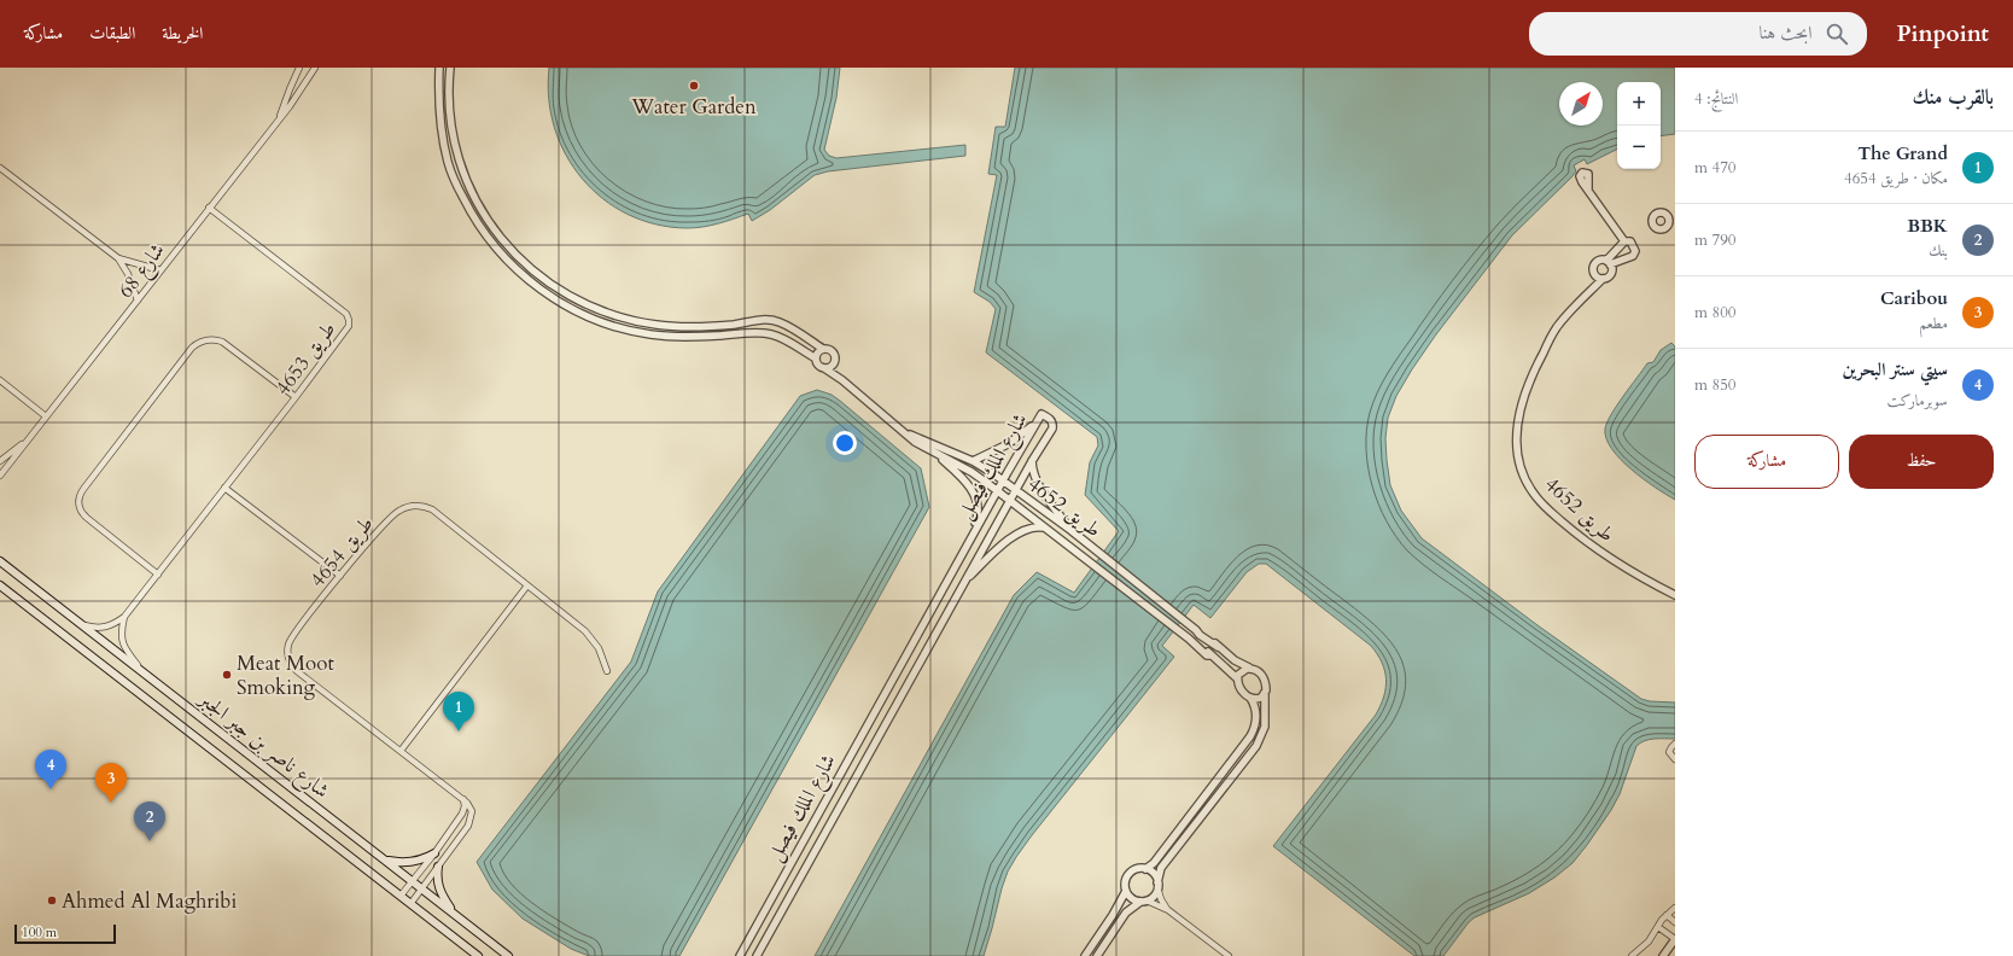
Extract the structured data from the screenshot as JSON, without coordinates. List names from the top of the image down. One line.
{"streets":{"main road":["شارع ناصر بن جبر الجبر"],"street":["شارع 68","طريق 4653","شارع الملك فيصل","طريق 4652","طريق 4654"]},"crossings":[["شارع 68","طريق 4653"],["طريق 4653","شارع ناصر بن جبر الجبر"],["شارع الملك فيصل","طريق 4652"]],"places":["Water Garden","Meat Moot Smoking","Ahmed Al Maghribi"],"scale_bar":"100 m","north":"top right","page":{"header":"Pinpoint","search":"ابحث هنا","nav":["الخريطة","الطبقات","مشاركة"],"heading":["بالقرب منك","النتائج: 4"],"map_buttons":["+","−"],"list":[{"mark":"1","name":"The Grand","note":"مكان · طريق 4654","value":"470 m"},{"mark":"2","name":"BBK","note":"بنك","value":"790 m"},{"mark":"3","name":"Caribou","note":"مطعم","value":"800 m"},{"mark":"4","name":"سيتي سنتر البحرين","note":"سوبرماركت","value":"850 m"}],"buttons":["حفظ","مشاركة"],"pins":["1","4","3","2"],"scale":"100 m"}}
